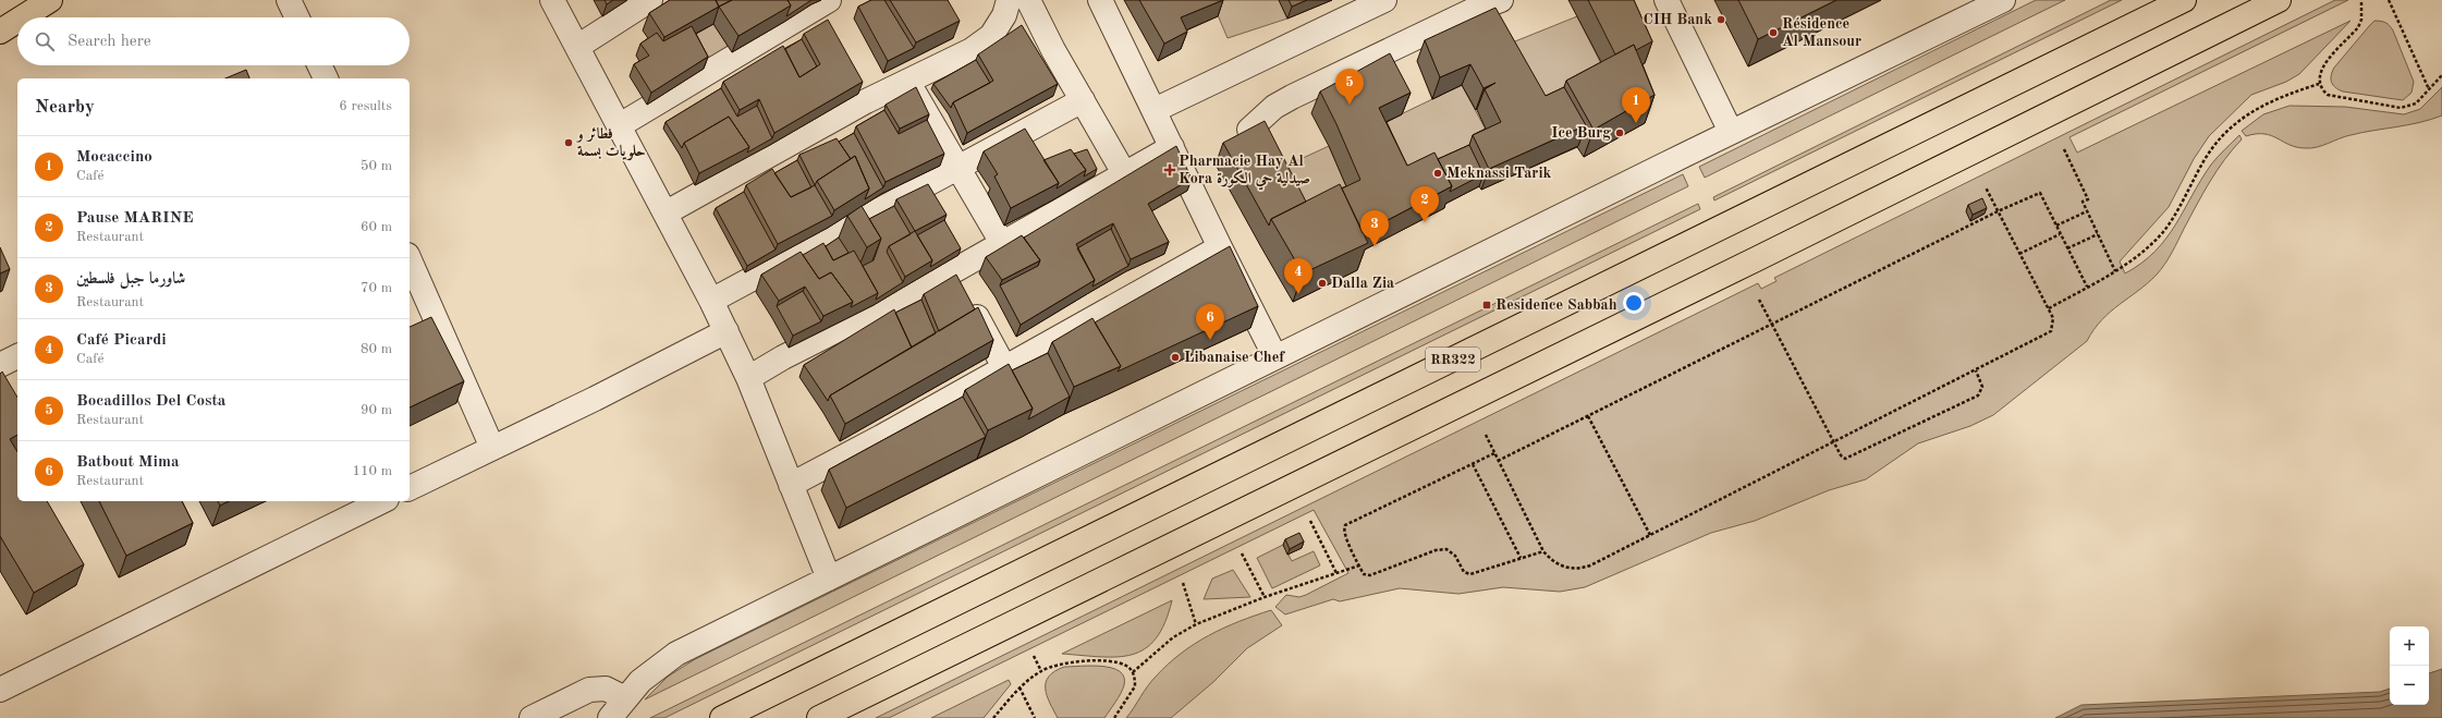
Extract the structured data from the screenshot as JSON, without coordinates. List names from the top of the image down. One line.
{"streets":{"main road":["RR322"]},"places":{"other":["CIH Bank","Résidence Al Mansour","Ice Burg","فطائر و حلويات بسمة","Meknassi Tarik","Dalla Zia","Libanaise Chef"],"health":["Pharmacie Hay Al Kora صيدلية حي الكورة"],"transit":["Residence Sabbah"]},"page":{"search":"Search here","pins":["5","1","2","3","4","6"],"heading":["Nearby","6 results"],"list":[{"mark":"1","name":"Mocaccino","note":"Café","value":"50 m"},{"mark":"2","name":"Pause MARINE","note":"Restaurant","value":"60 m"},{"mark":"3","name":"شاورما جبل فلسطين","note":"Restaurant","value":"70 m"},{"mark":"4","name":"Café Picardi","note":"Café","value":"80 m"},{"mark":"5","name":"Bocadillos Del Costa","note":"Restaurant","value":"90 m"},{"mark":"6","name":"Batbout Mima","note":"Restaurant","value":"110 m"}],"map_buttons":["+","−"]}}
